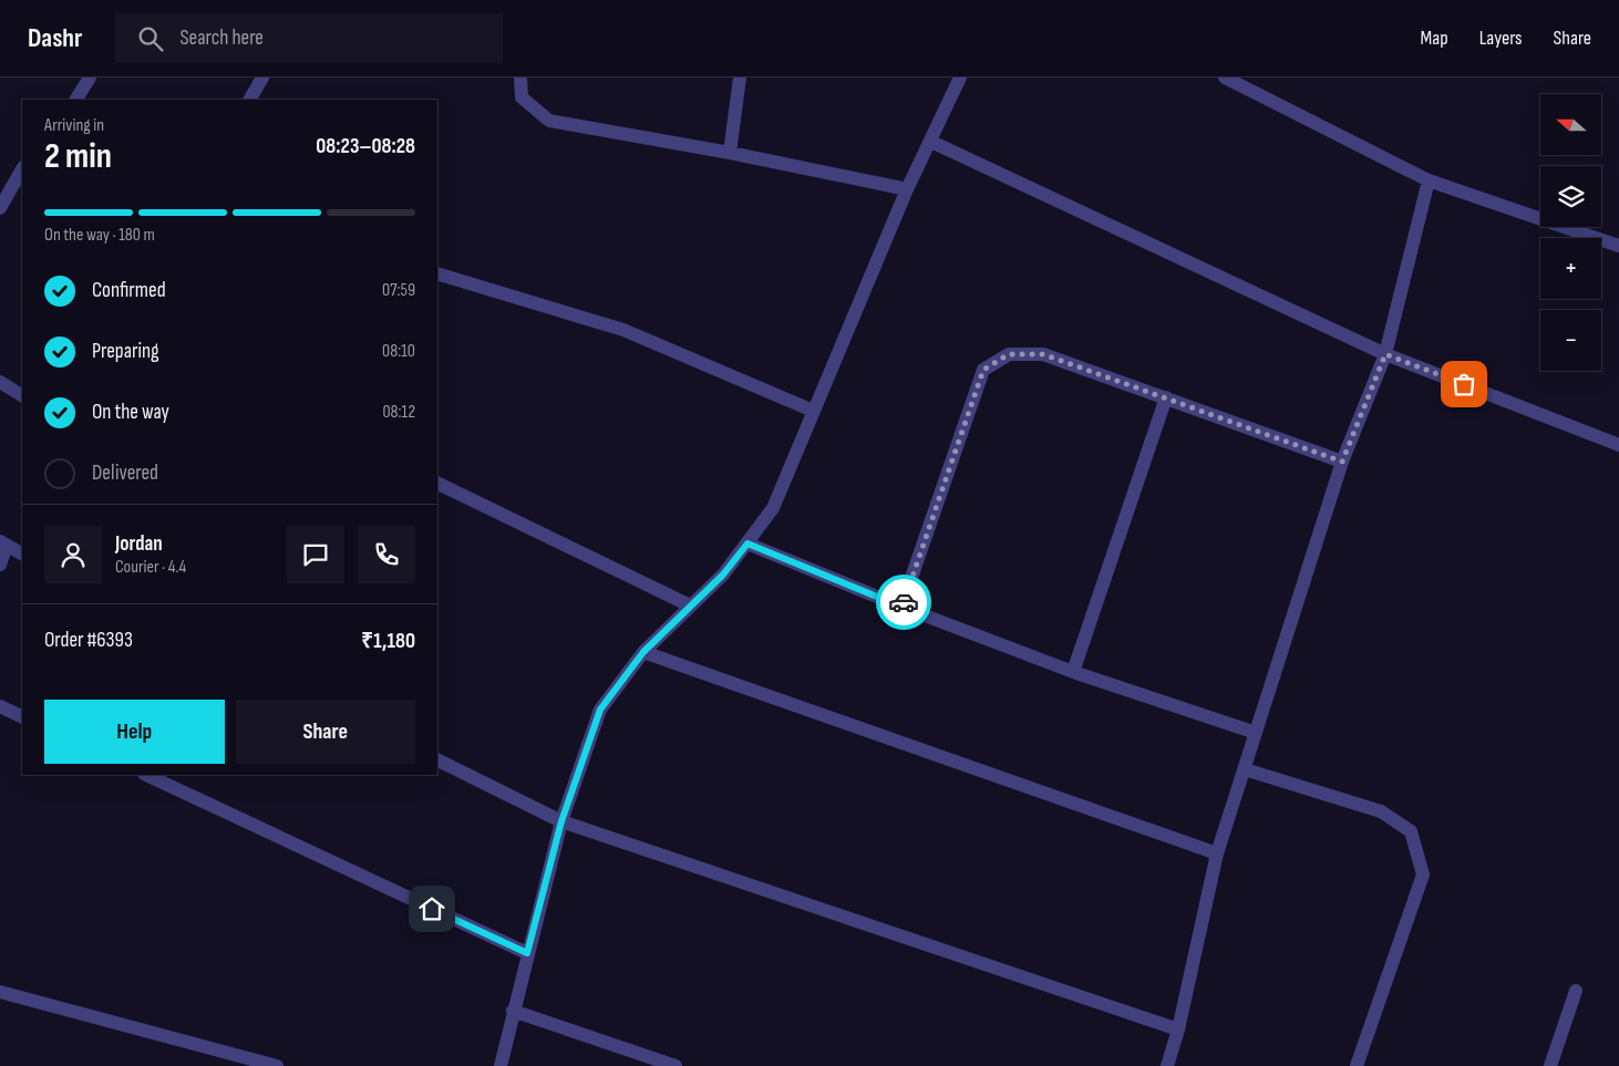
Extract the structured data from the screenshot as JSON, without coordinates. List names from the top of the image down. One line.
{"north":"left","page":{"header":"Dashr","search":"Search here","nav":["Map","Layers","Share"],"map_buttons":["+","−"],"heading":["2 min","Arriving in","08:23–08:28"],"panel":["Jordan","Courier · 4.4","Order #6393","₹1,180"],"bar":"On the way · 180 m","list":[["Confirmed","07:59"],["Preparing","08:10"],["On the way","08:12"],"Delivered"],"buttons":["Help","Share"]}}
